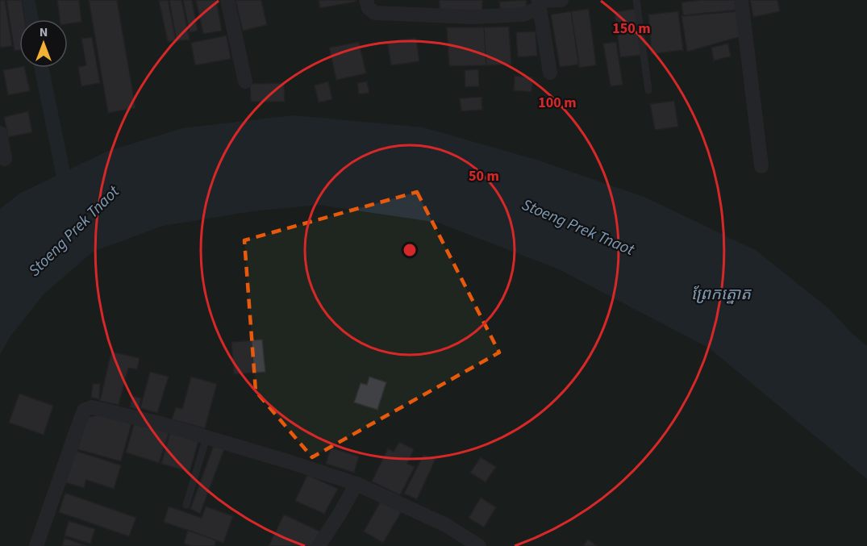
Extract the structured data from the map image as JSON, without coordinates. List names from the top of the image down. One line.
{"water":["Stoeng Prek Tnaot","ព្រែកត្នោត"],"north":"top","rings":["150 m","100 m","50 m"]}
